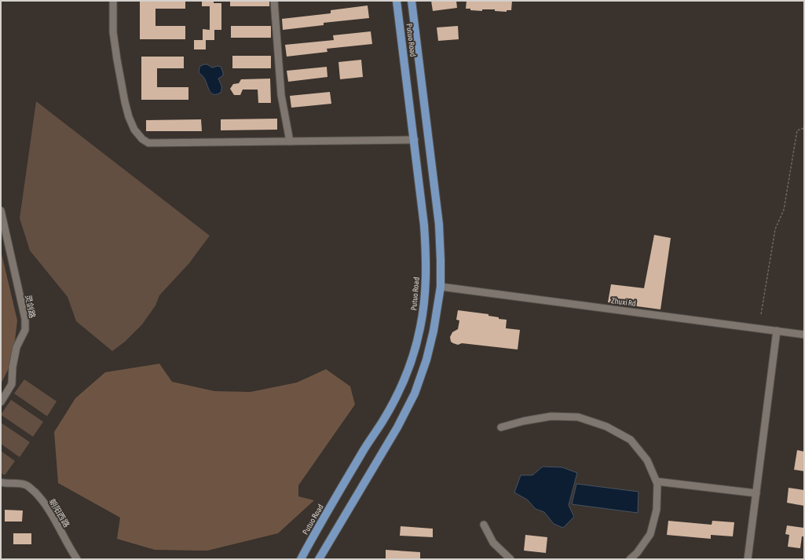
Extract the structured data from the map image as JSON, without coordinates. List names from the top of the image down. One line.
{"streets":{"main road":["Putuo Road"],"street":["Zhuxi Rd","灵剑路","朝阳西路"]},"crossings":[["Putuo Road","Zhuxi Rd"]]}
